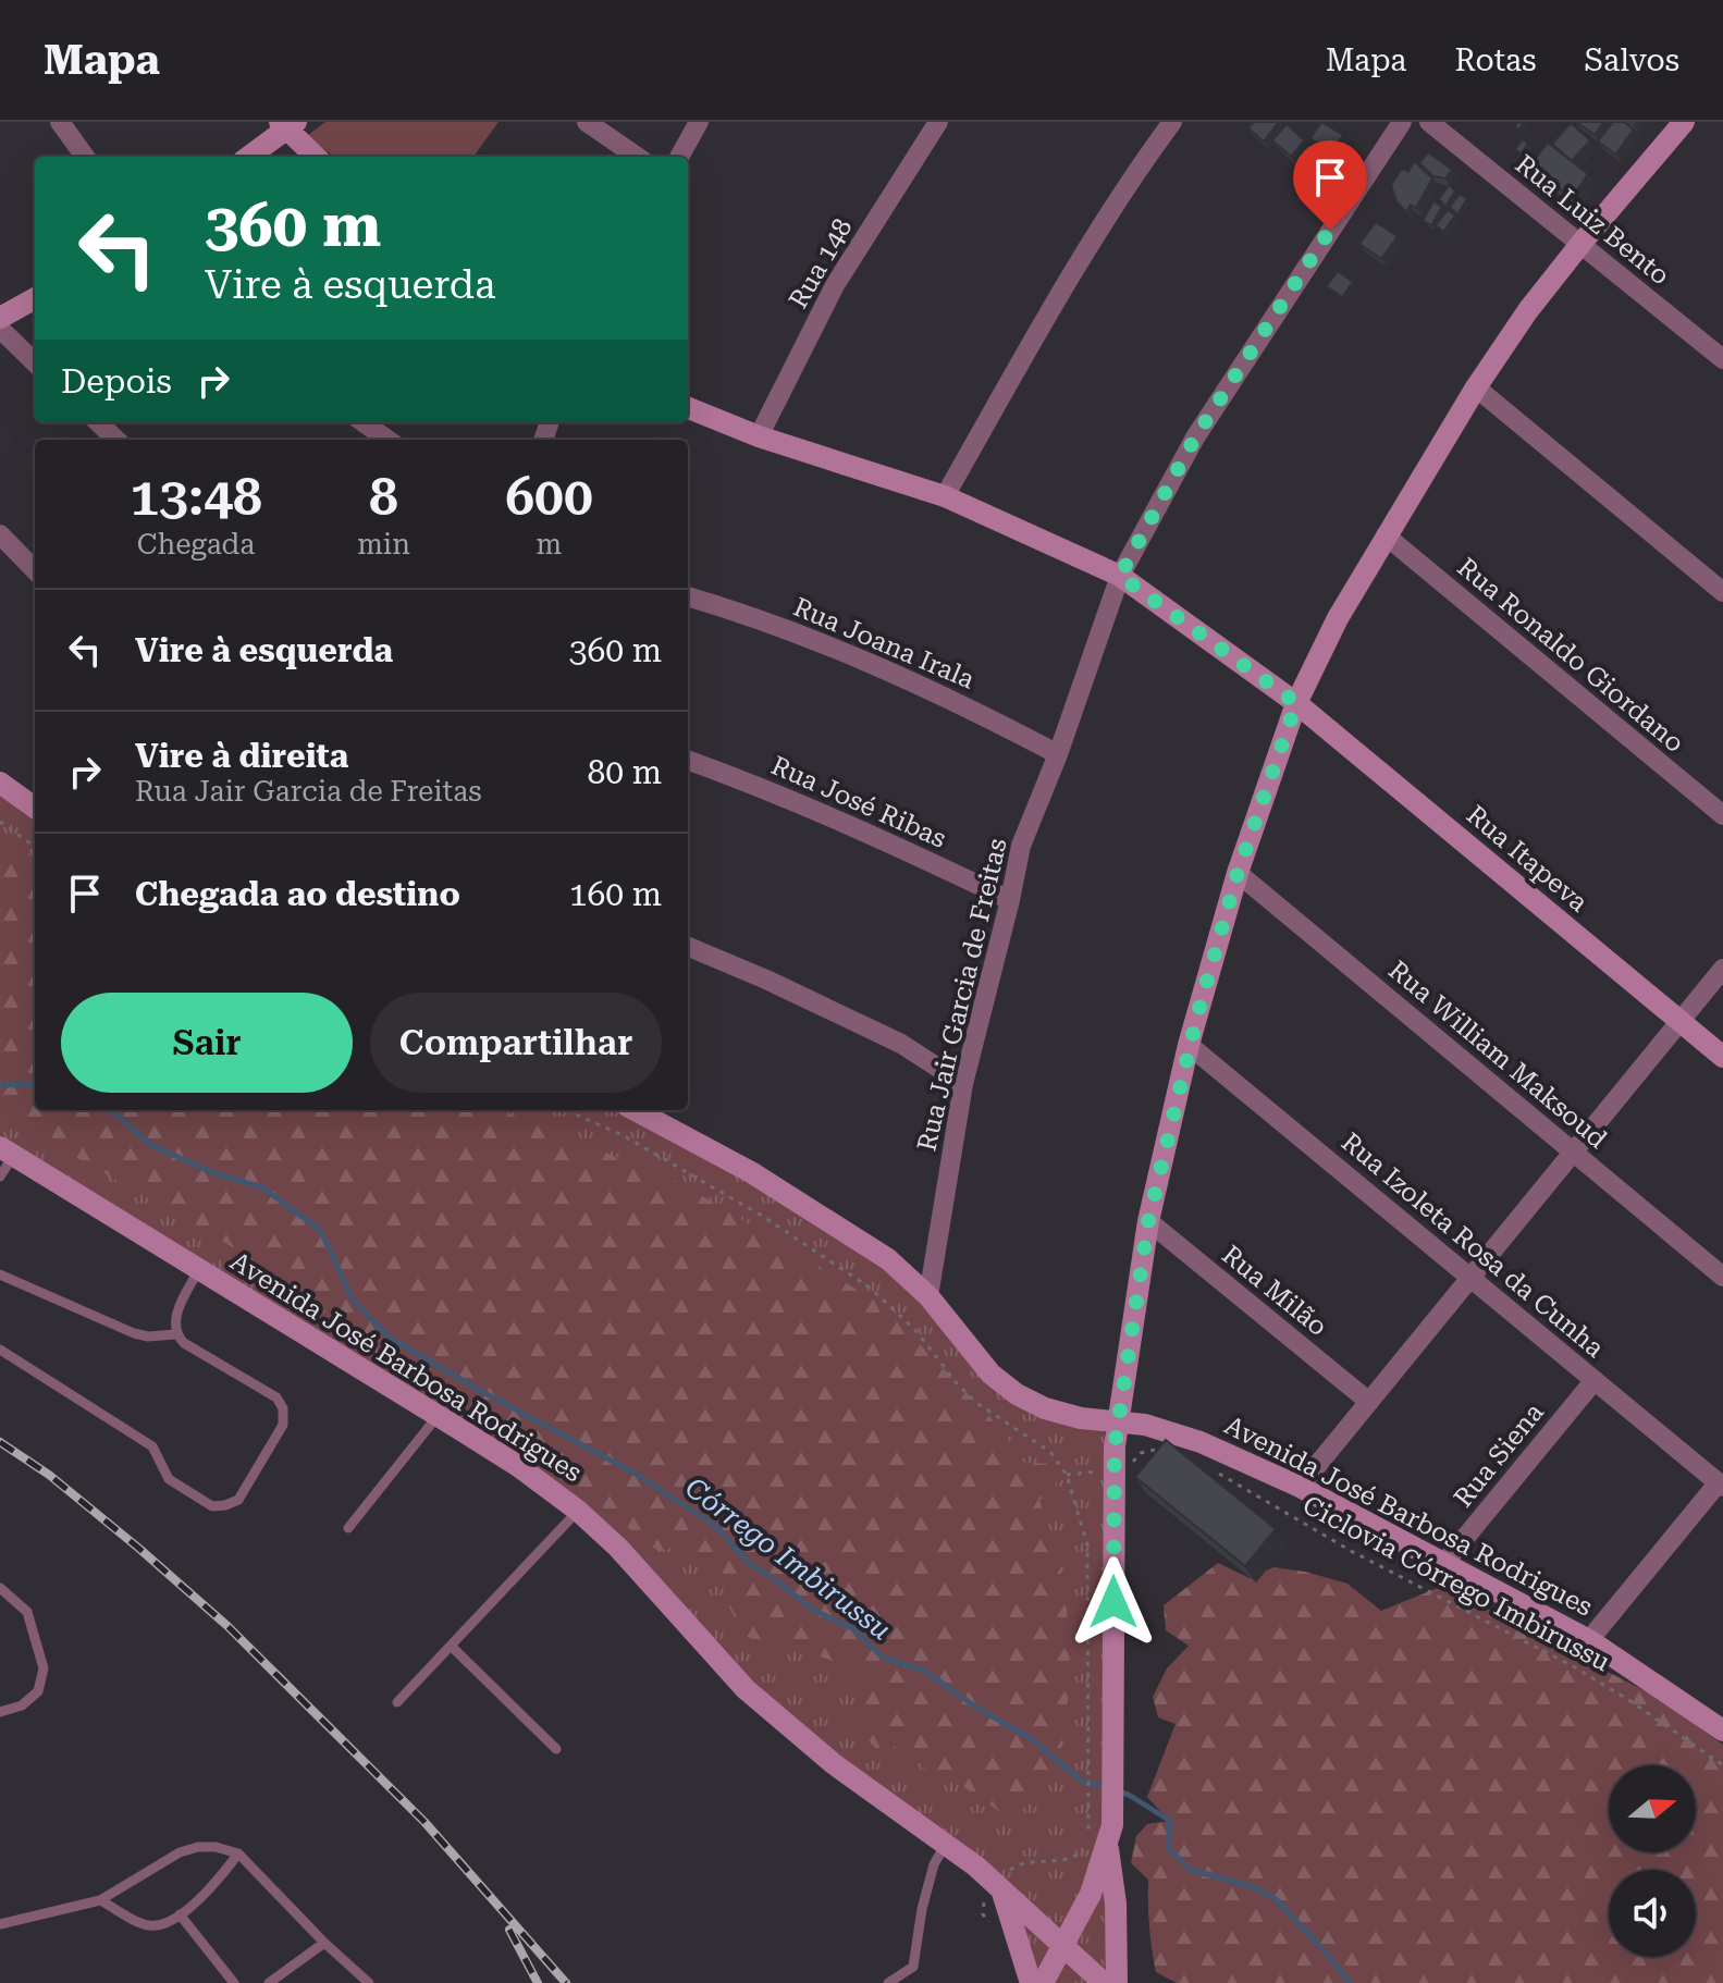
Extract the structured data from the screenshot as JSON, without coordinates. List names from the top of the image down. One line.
{"streets":{"street":["Rua Luiz Bento","Rua 148","Rua Joana Irala","Rua Ronaldo Giordano","Rua José Ribas","Rua Itapeva","Rua Jair Garcia de Freitas","Rua William Maksoud","Rua Izoleta Rosa da Cunha","Rua Milão","Avenida José Barbosa Rodrigues","Rua Siena"],"path":["Ciclovia Córrego Imbirussu"]},"crossings":[["Rua 148","Rua Itapeva"],["Rua Joana Irala","Rua Jair Garcia de Freitas"],["Rua José Ribas","Rua Jair Garcia de Freitas"],["Rua Itapeva","Rua Jair Garcia de Freitas"],["Rua Jair Garcia de Freitas","Avenida José Barbosa Rodrigues"],["Rua Izoleta Rosa da Cunha","Rua Siena"],["Avenida José Barbosa Rodrigues","Rua Siena"]],"water":["Córrego Imbirussu"],"north":"right","page":{"header":"Mapa","nav":["Mapa","Rotas","Salvos"],"turn":["360 m","Vire à esquerda"],"then":"Depois","eta":["13:48","Chegada","8","min","600","m"],"list":[{"name":"Vire à esquerda","value":"360 m"},{"name":"Vire à direita","note":"Rua Jair Garcia de Freitas","value":"80 m"},{"name":"Chegada ao destino","value":"160 m"}],"buttons":["Sair","Compartilhar"]}}
